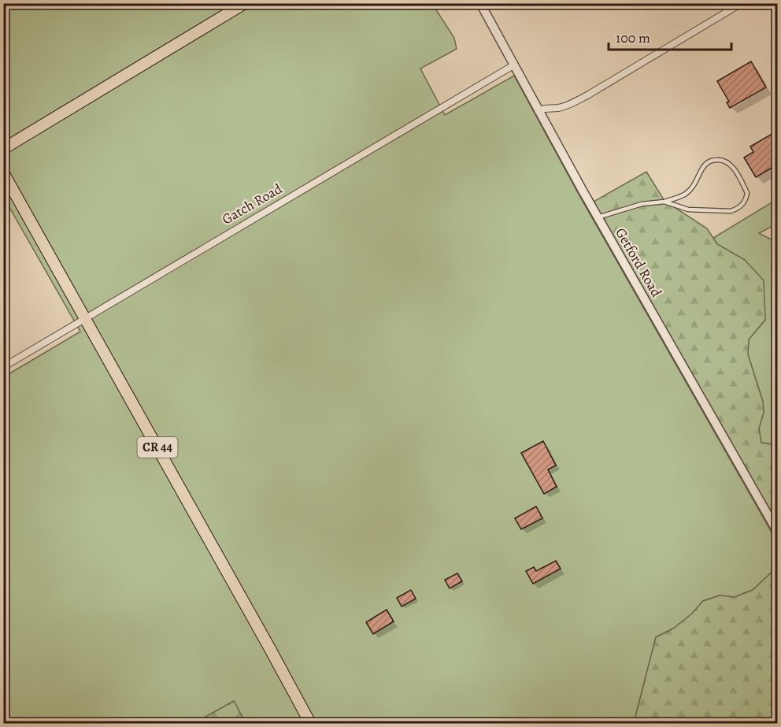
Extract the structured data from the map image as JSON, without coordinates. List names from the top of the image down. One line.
{"streets":{"main road":["CR 44"],"street":["Gatch Road","Getford Road"]},"crossings":[["Gatch Road","Getford Road"],["Gatch Road","CR 44"]],"scale_bar":"100 m"}
